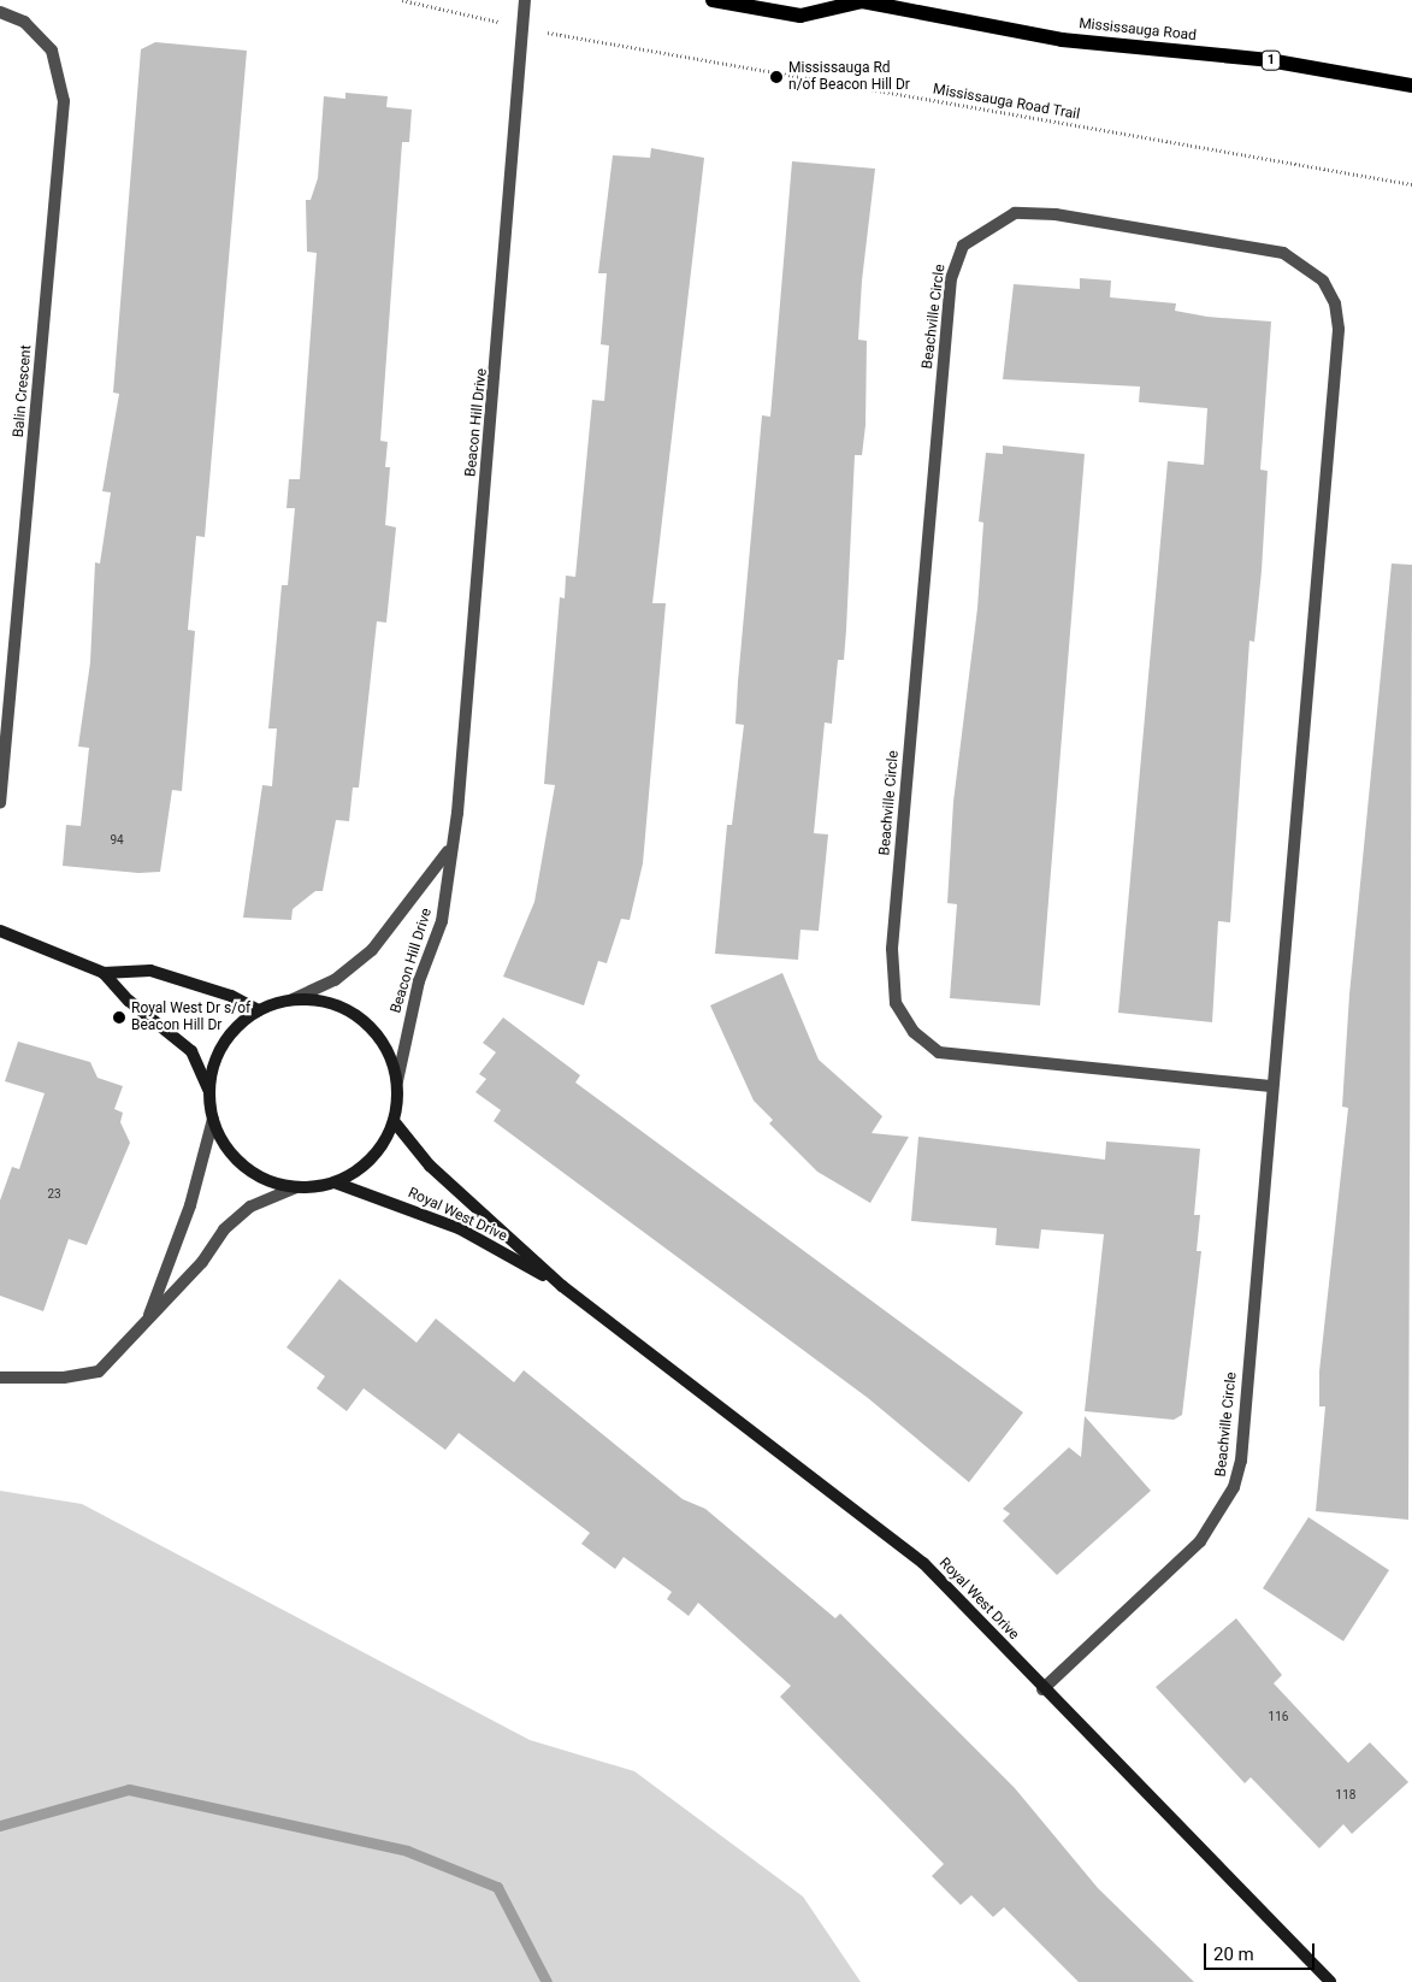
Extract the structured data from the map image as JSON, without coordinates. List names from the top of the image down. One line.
{"streets":{"main road":["Mississauga Road","1"],"street":["Beachville Circle","Balin Crescent","Beacon Hill Drive","Royal West Drive"],"path":["Mississauga Road Trail"]},"crossings":[["Beachville Circle","Royal West Drive"],["Beacon Hill Drive","Royal West Drive"]],"places":["Mississauga Rd n/of Beacon Hill Dr","Royal West Dr s/of Beacon Hill Dr"],"house_numbers":["94","23","116","118"],"scale_bar":"20 m"}
